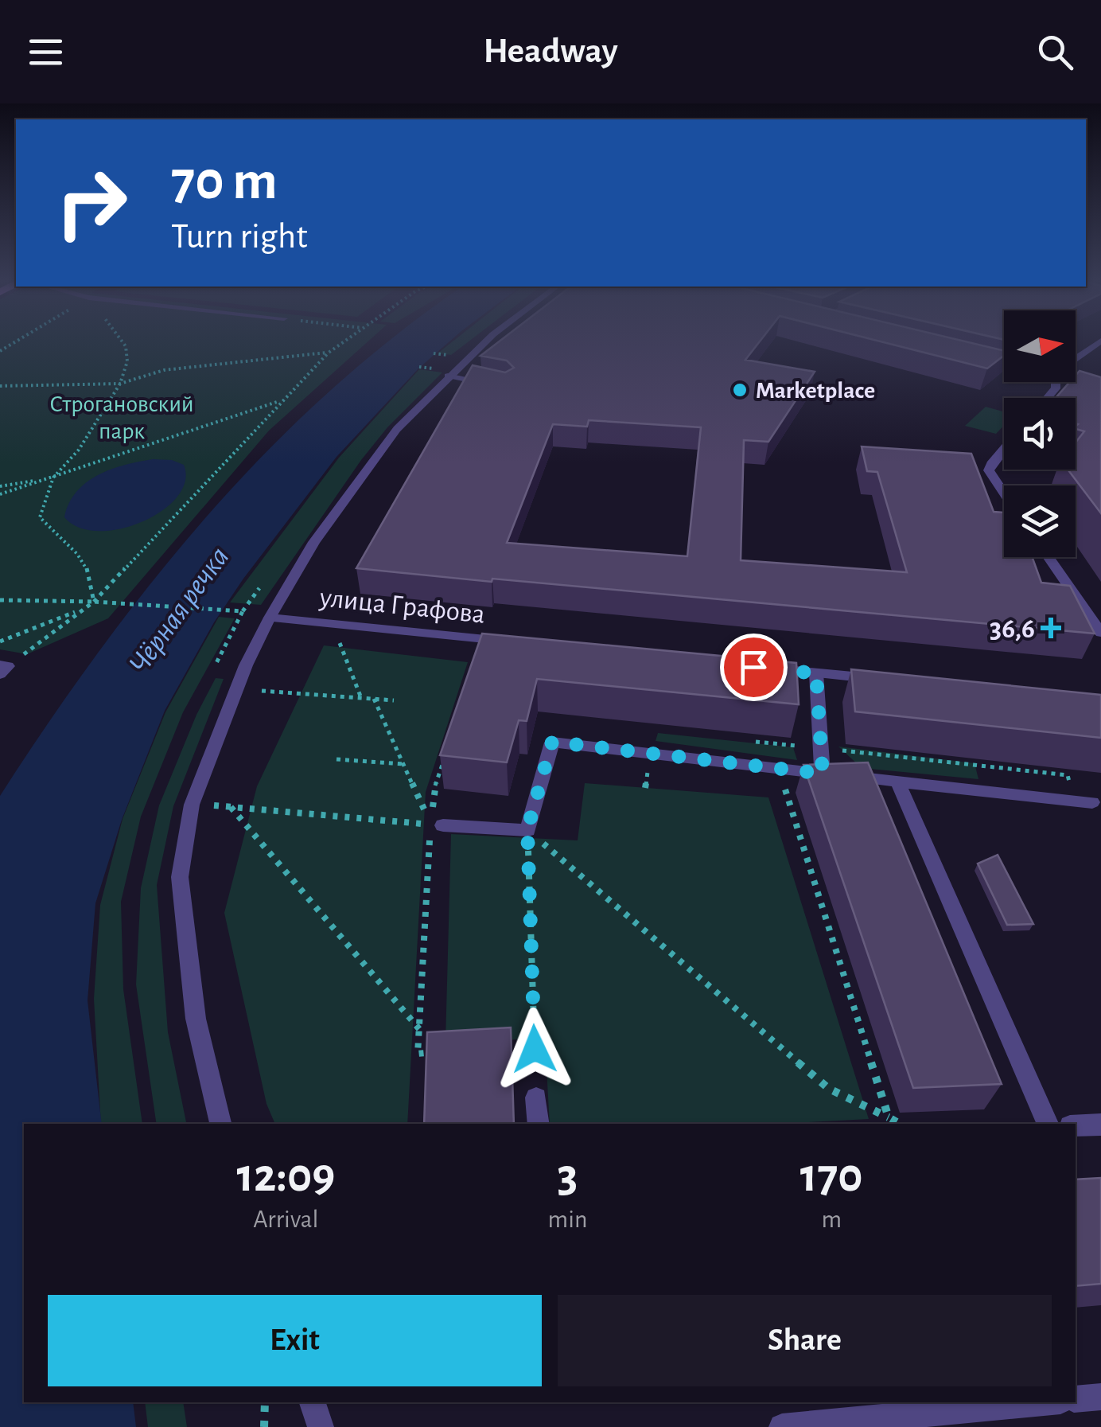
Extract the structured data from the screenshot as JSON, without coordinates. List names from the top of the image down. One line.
{"streets":{"street":["улица Графова"]},"water":["Чёрная речка"],"parks":["Строгановский парк"],"places":{"other":["Marketplace"],"health":["36,6"]},"north":"right","page":{"header":"Headway","turn":["70 m","Turn right"],"eta":["12:09","Arrival","3","min","170","m"],"buttons":["Exit","Share"]}}
